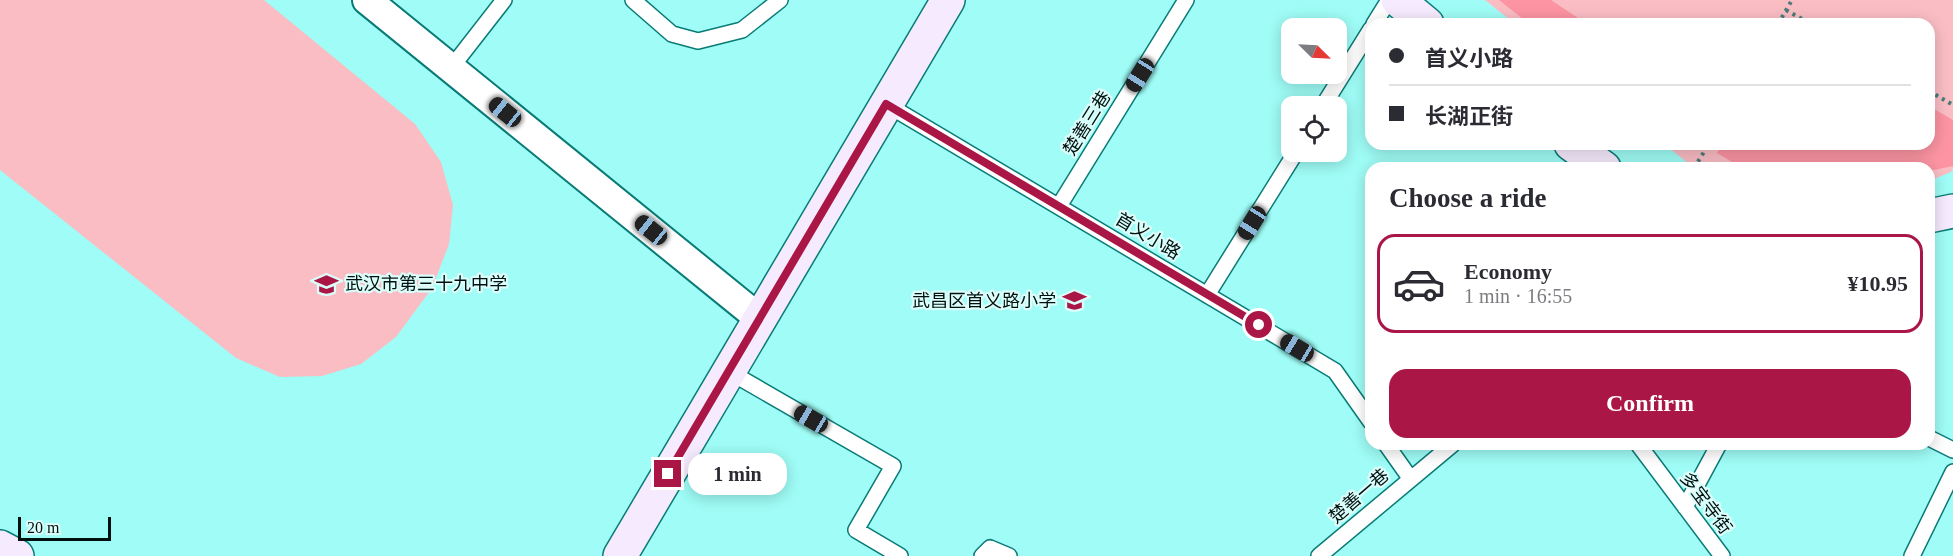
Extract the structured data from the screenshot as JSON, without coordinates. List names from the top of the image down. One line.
{"streets":{"lane":["楚善三巷","首义小路","楚善一巷","多宝寺街"]},"crossings":[["楚善三巷","首义小路"]],"places":{"school or university":["武汉市第三十九中学","武昌区首义路小学"]},"scale_bar":"20 m","north":"bottom right","page":{"banner":["首义小路","长湖正街"],"heading":"Choose a ride","list":[{"name":"Economy","note":"1 min · 16:55","value":"¥10.95"}],"buttons":"Confirm","bubble":"1 min","scale":"20 m"}}
